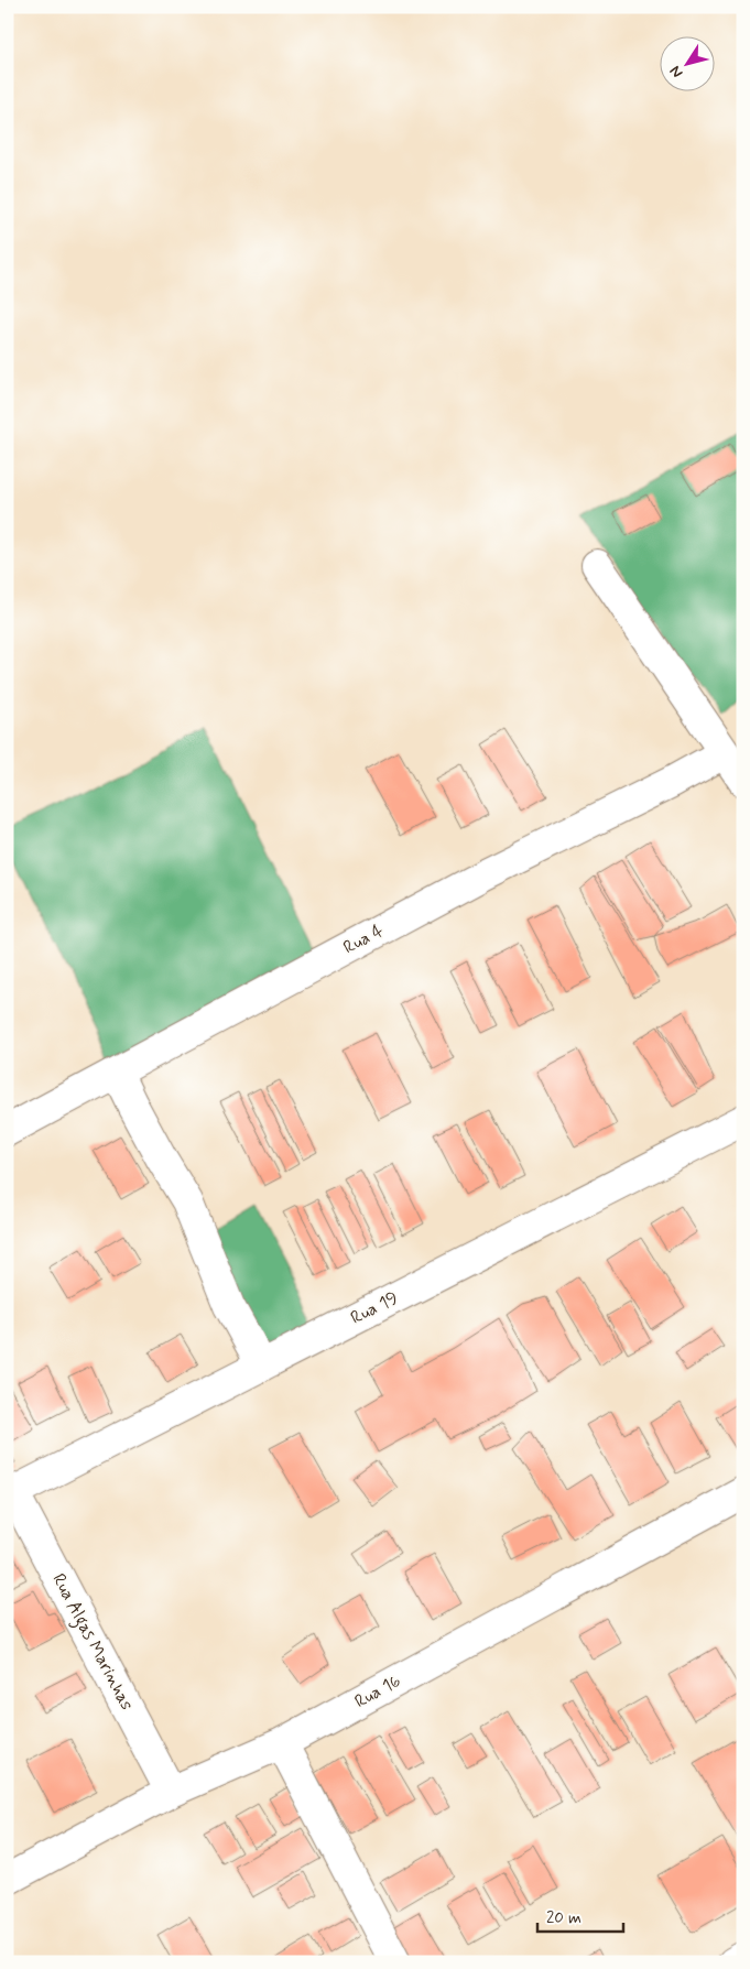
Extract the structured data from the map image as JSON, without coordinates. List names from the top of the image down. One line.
{"streets":{"street":["Rua 4","Rua 19","Rua Algas Marinhas","Rua 16"]},"crossings":[["Rua 19","Rua Algas Marinhas"],["Rua Algas Marinhas","Rua 16"]],"scale_bar":"20 m","north":"bottom left"}
